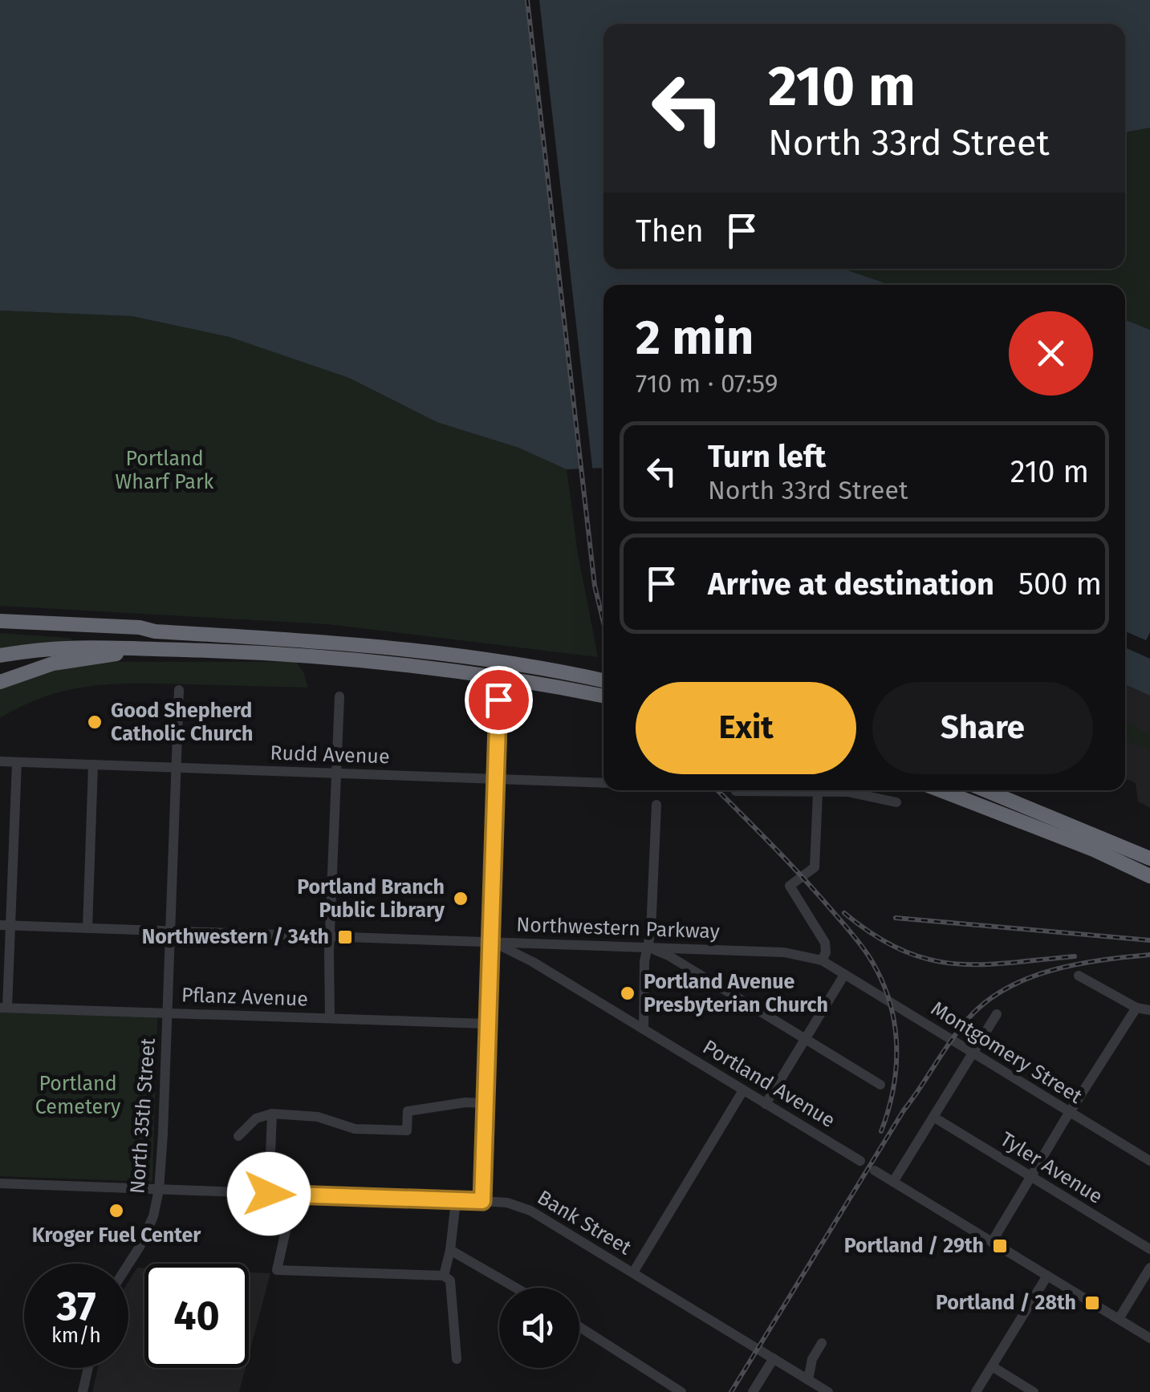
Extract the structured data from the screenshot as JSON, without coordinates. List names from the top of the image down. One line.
{"streets":{"street":["Rudd Avenue","Northwestern Parkway","Pflanz Avenue","Montgomery Street","Portland Avenue","North 35th Street","Tyler Avenue","Bank Street"]},"crossings":[["Rudd Avenue","North 35th Street"],["Northwestern Parkway","Montgomery Street"],["Northwestern Parkway","Portland Avenue"],["Northwestern Parkway","North 35th Street"],["Pflanz Avenue","North 35th Street"],["North 35th Street","Bank Street"]],"parks":["Portland Wharf Park","Portland Cemetery"],"places":{"other":["Good Shepherd Catholic Church","Portland Branch Public Library","Portland Avenue Presbyterian Church","Kroger Fuel Center"],"transit":["Northwestern / 34th","Portland / 29th","Portland / 28th"]},"page":{"turn":["210 m","North 33rd Street"],"then":"Then","heading":["2 min","710 m · 07:59"],"list":[{"name":"Turn left","note":"North 33rd Street","value":"210 m"},{"name":"Arrive at destination","value":"500 m"}],"buttons":["Exit","Share"],"speed":"37 km/h","limit":"40"}}
